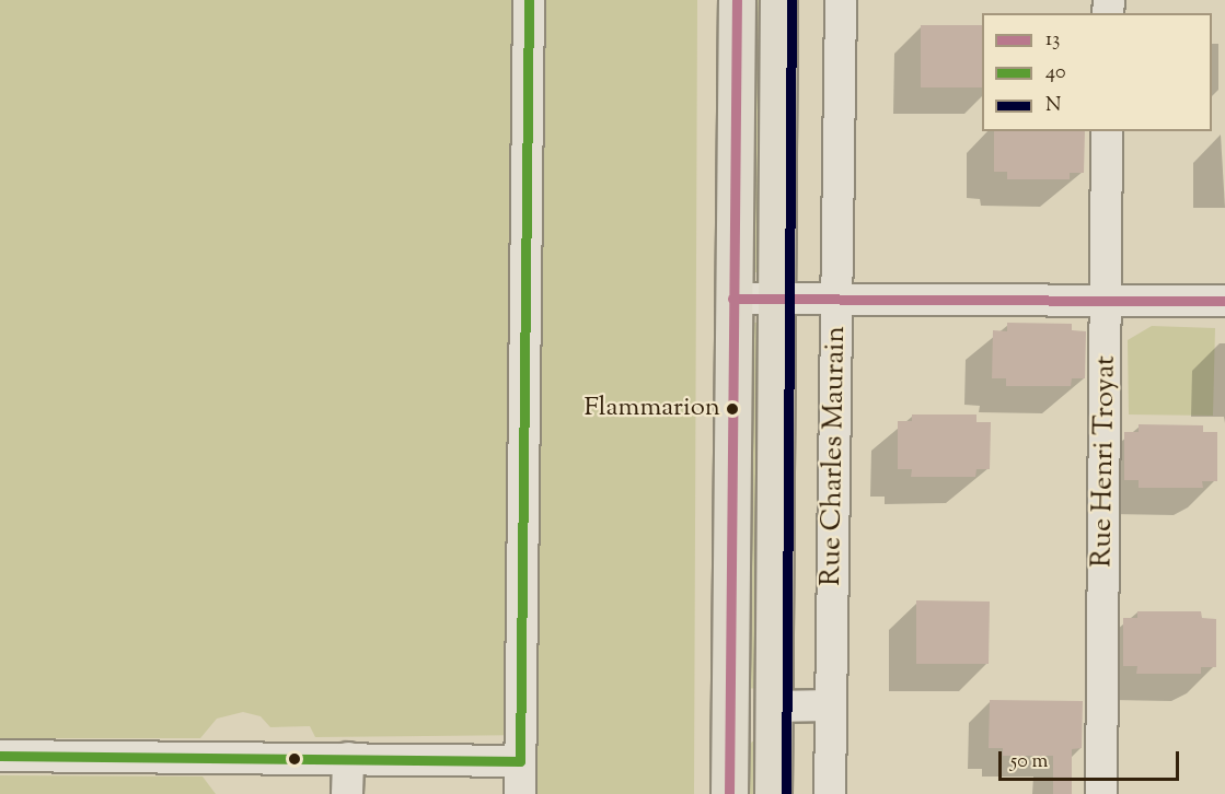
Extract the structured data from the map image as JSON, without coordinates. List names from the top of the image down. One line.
{"streets":{"street":["Rue Charles Maurain","Rue Henri Troyat"]},"places":["Flammarion"],"lines":["transit line 13","transit line 40","transit line N"],"legend":["13","40","N"],"scale_bar":"50 m"}
